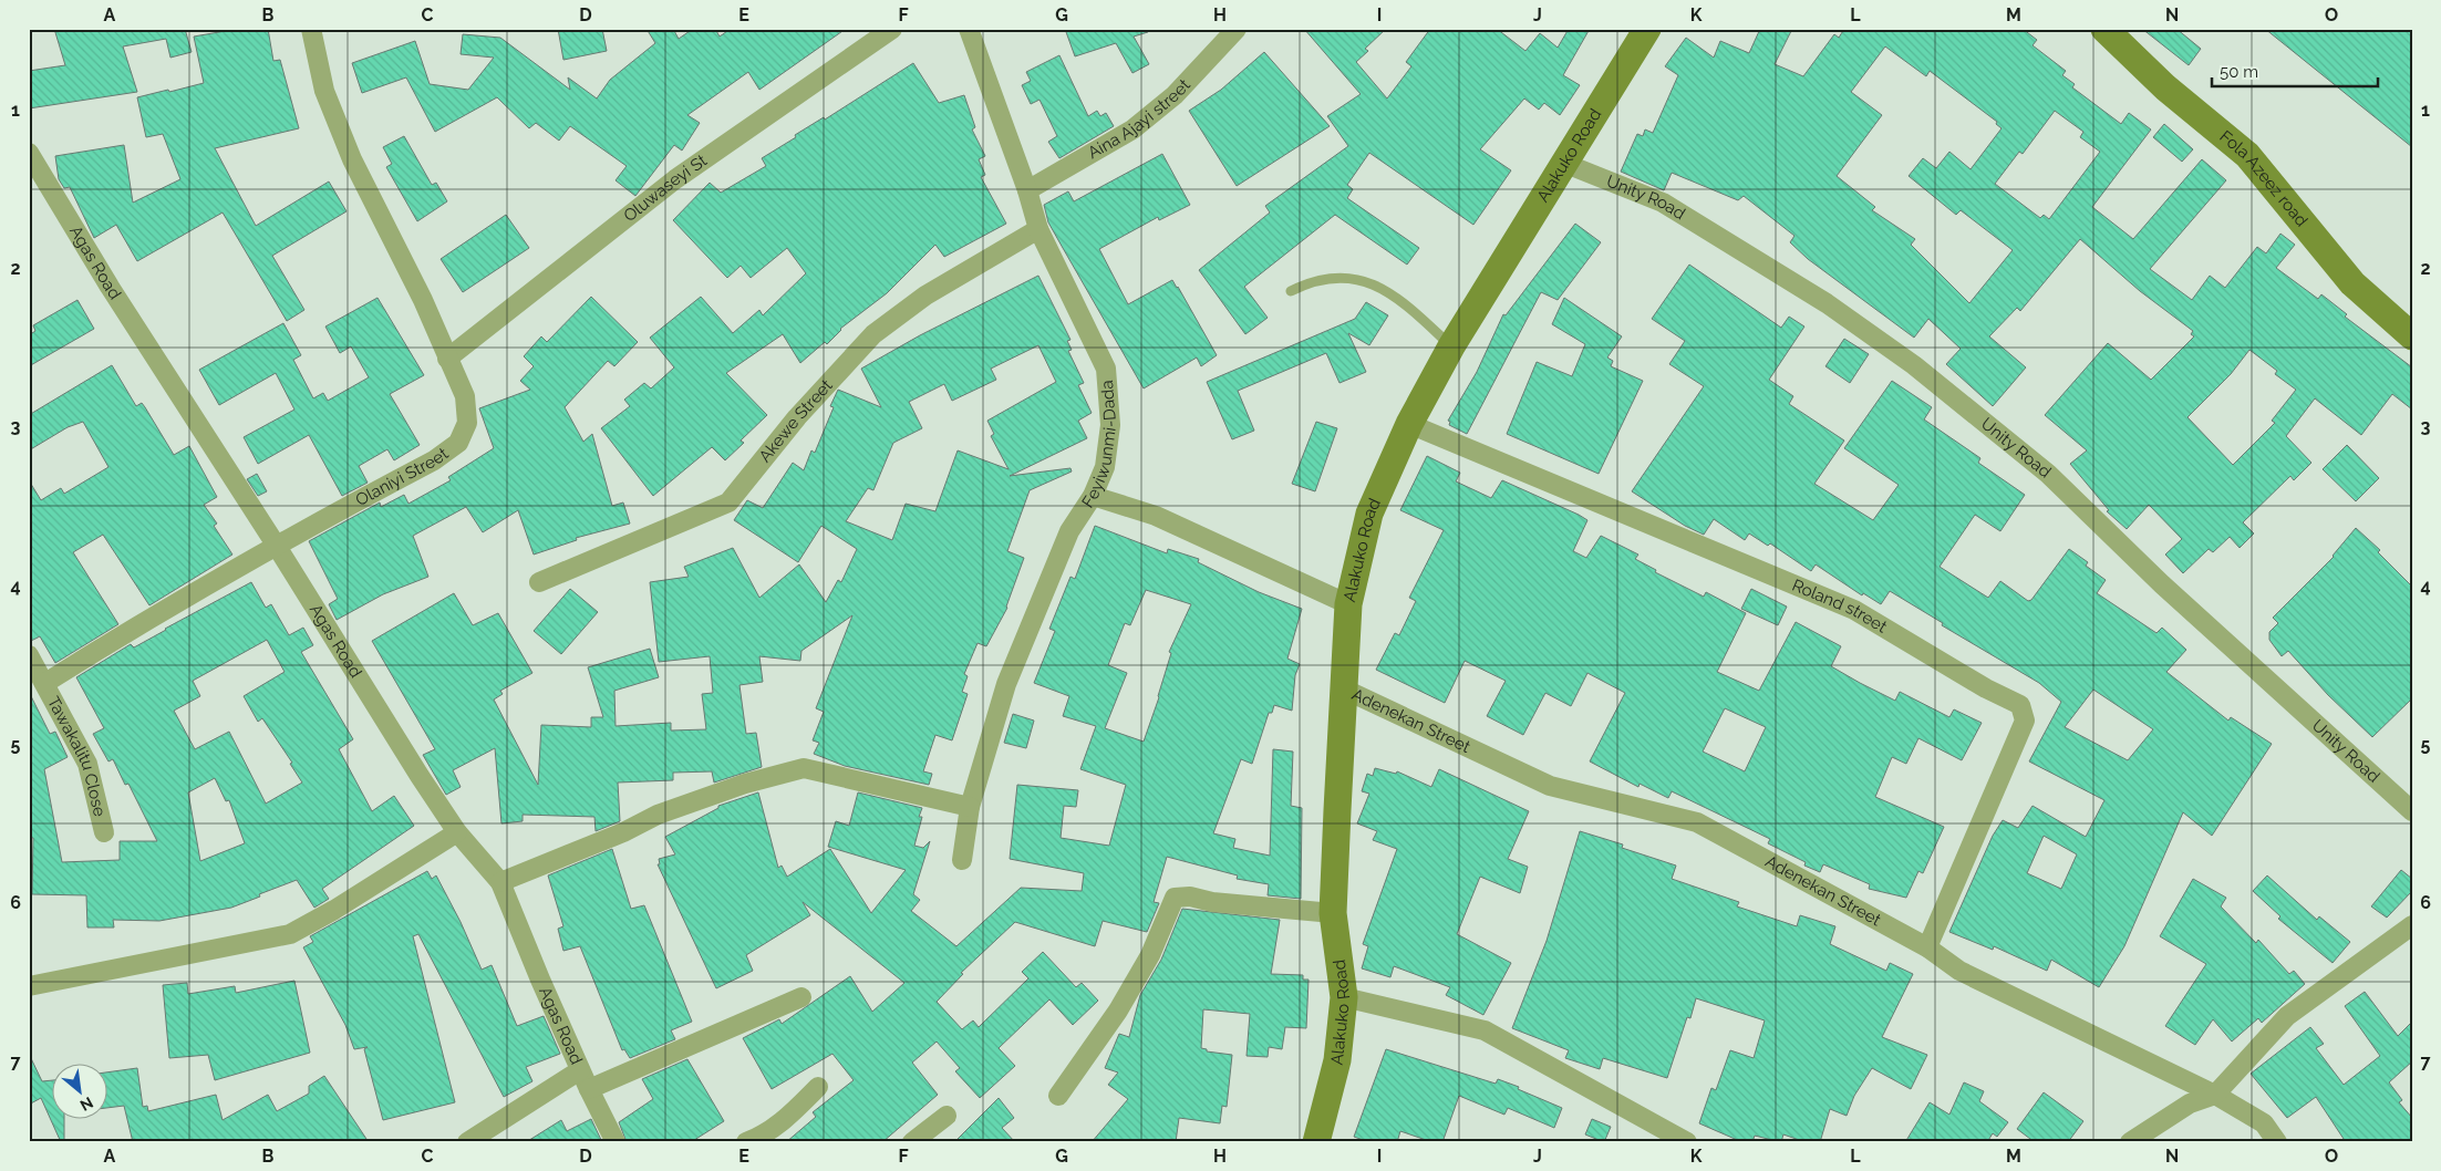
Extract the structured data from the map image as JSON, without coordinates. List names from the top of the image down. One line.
{"streets":{"main road":["Alakuko Road","Fola Azeez road"],"street":["Aina Ajayi street","Oluwaseyi St","Unity Road","Agas Road","Akewe Street","Feyiwunmi-Dada","Olaniyi Street","Roland street","Adenekan Street","Tawakalitu Close"]},"crossings":[["Aina Ajayi street","Feyiwunmi-Dada"],["Alakuko Road","Unity Road"],["Alakuko Road","Roland street"],["Alakuko Road","Adenekan Street"],["Oluwaseyi St","Olaniyi Street"],["Agas Road","Olaniyi Street"],["Akewe Street","Feyiwunmi-Dada"],["Olaniyi Street","Tawakalitu Close"],["Roland street","Adenekan Street"]],"scale_bar":"50 m","north":"bottom right","grid":{"columns":["A","B","C","D","E","F","G","H","I","J","K","L","M","N","O"],"rows":["1","2","3","4","5","6","7"]}}
